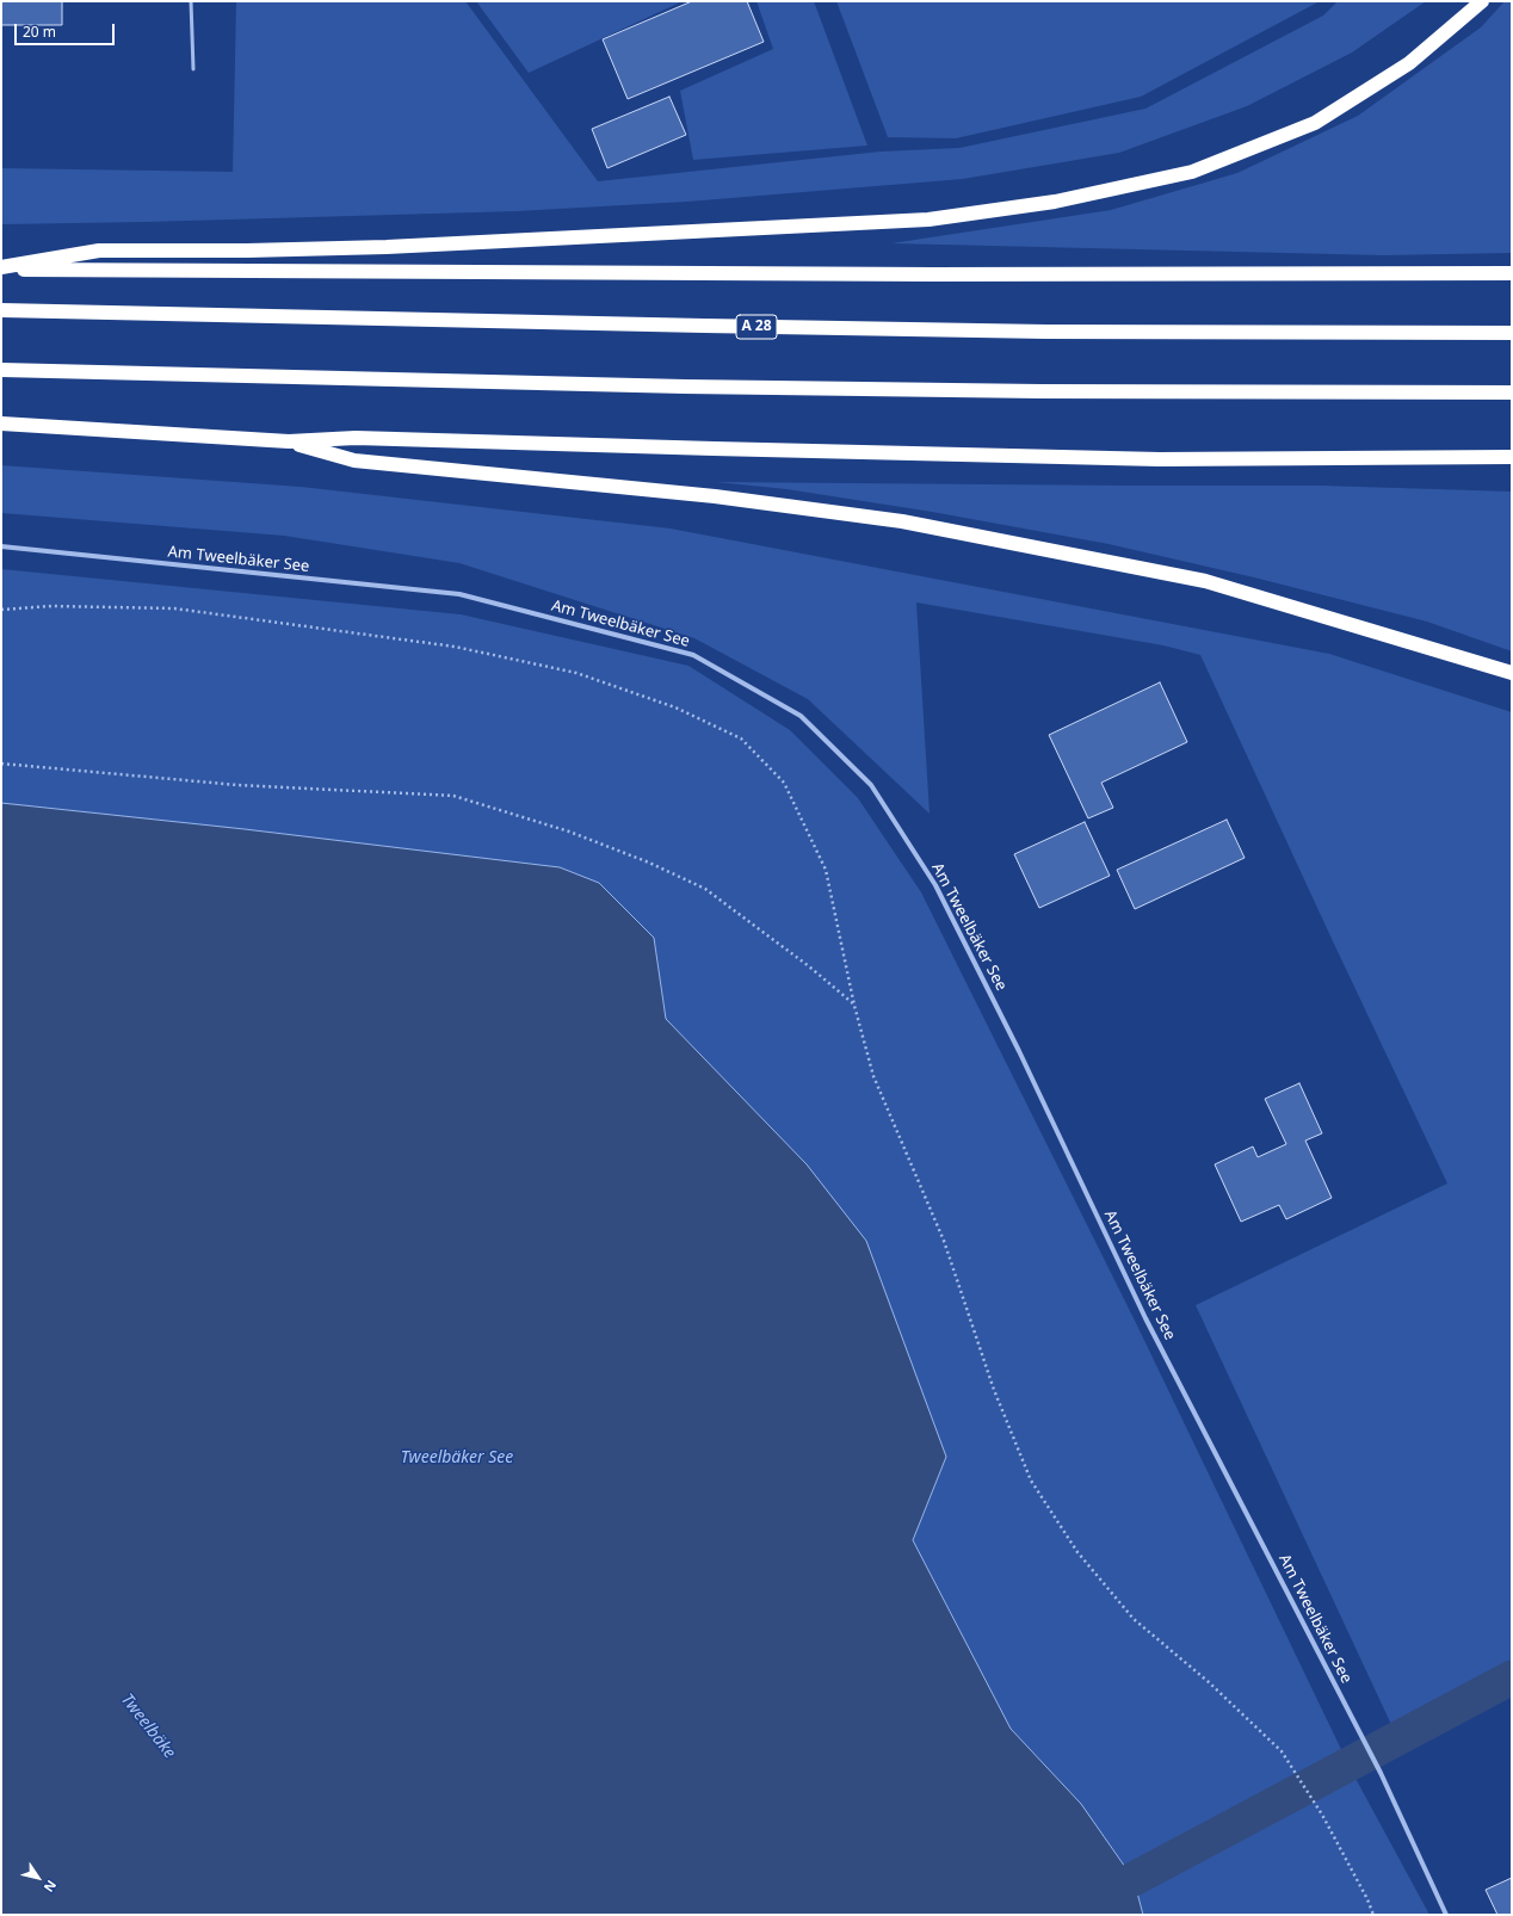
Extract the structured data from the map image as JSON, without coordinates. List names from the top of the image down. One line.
{"streets":{"highway":["A 28"],"street":["Am Tweelbäker See"]},"water":["Tweelbäker See","Tweelbäke"],"scale_bar":"20 m","north":"bottom right"}
